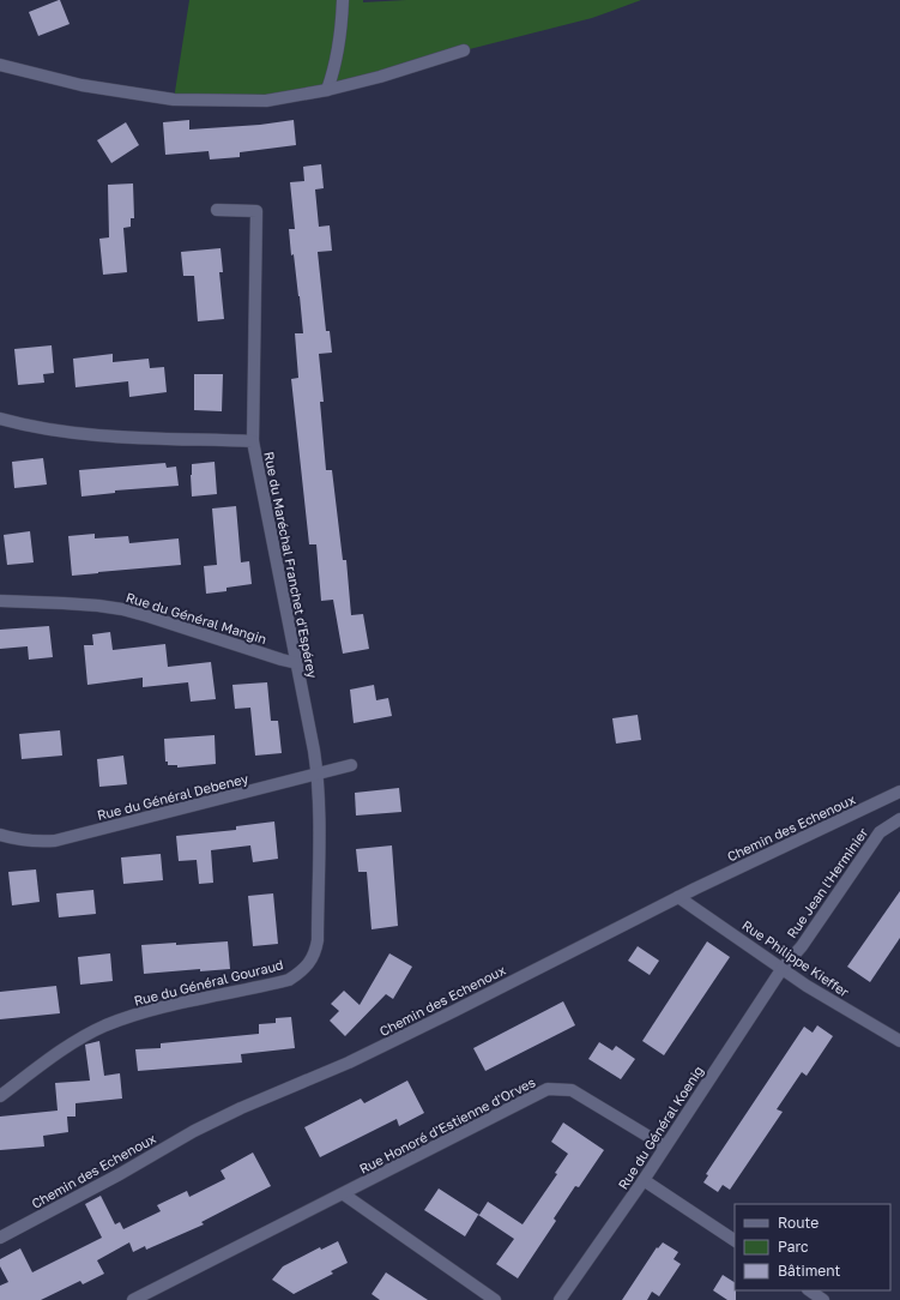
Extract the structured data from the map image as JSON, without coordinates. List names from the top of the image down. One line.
{"streets":{"street":["Rue du Maréchal Franchet d'Espérey","Rue du Général Mangin","Rue du Général Debeney","Chemin des Echenoux","Rue Jean l'Herminier","Rue Philippe Kieffer","Rue du Général Gouraud","Rue Honoré d'Estienne d'Orves","Rue du Général Koenig"]},"crossings":[["Rue du Maréchal Franchet d'Espérey","Rue du Général Mangin"],["Rue du Maréchal Franchet d'Espérey","Rue du Général Debeney"],["Rue du Maréchal Franchet d'Espérey","Rue du Général Gouraud"],["Rue du Général Debeney","Rue du Général Gouraud"],["Chemin des Echenoux","Rue Philippe Kieffer"],["Rue Jean l'Herminier","Rue Philippe Kieffer"],["Rue Jean l'Herminier","Rue du Général Koenig"],["Rue Philippe Kieffer","Rue du Général Koenig"],["Rue Honoré d'Estienne d'Orves","Rue du Général Koenig"]],"legend":["Route","Parc","Bâtiment"]}
